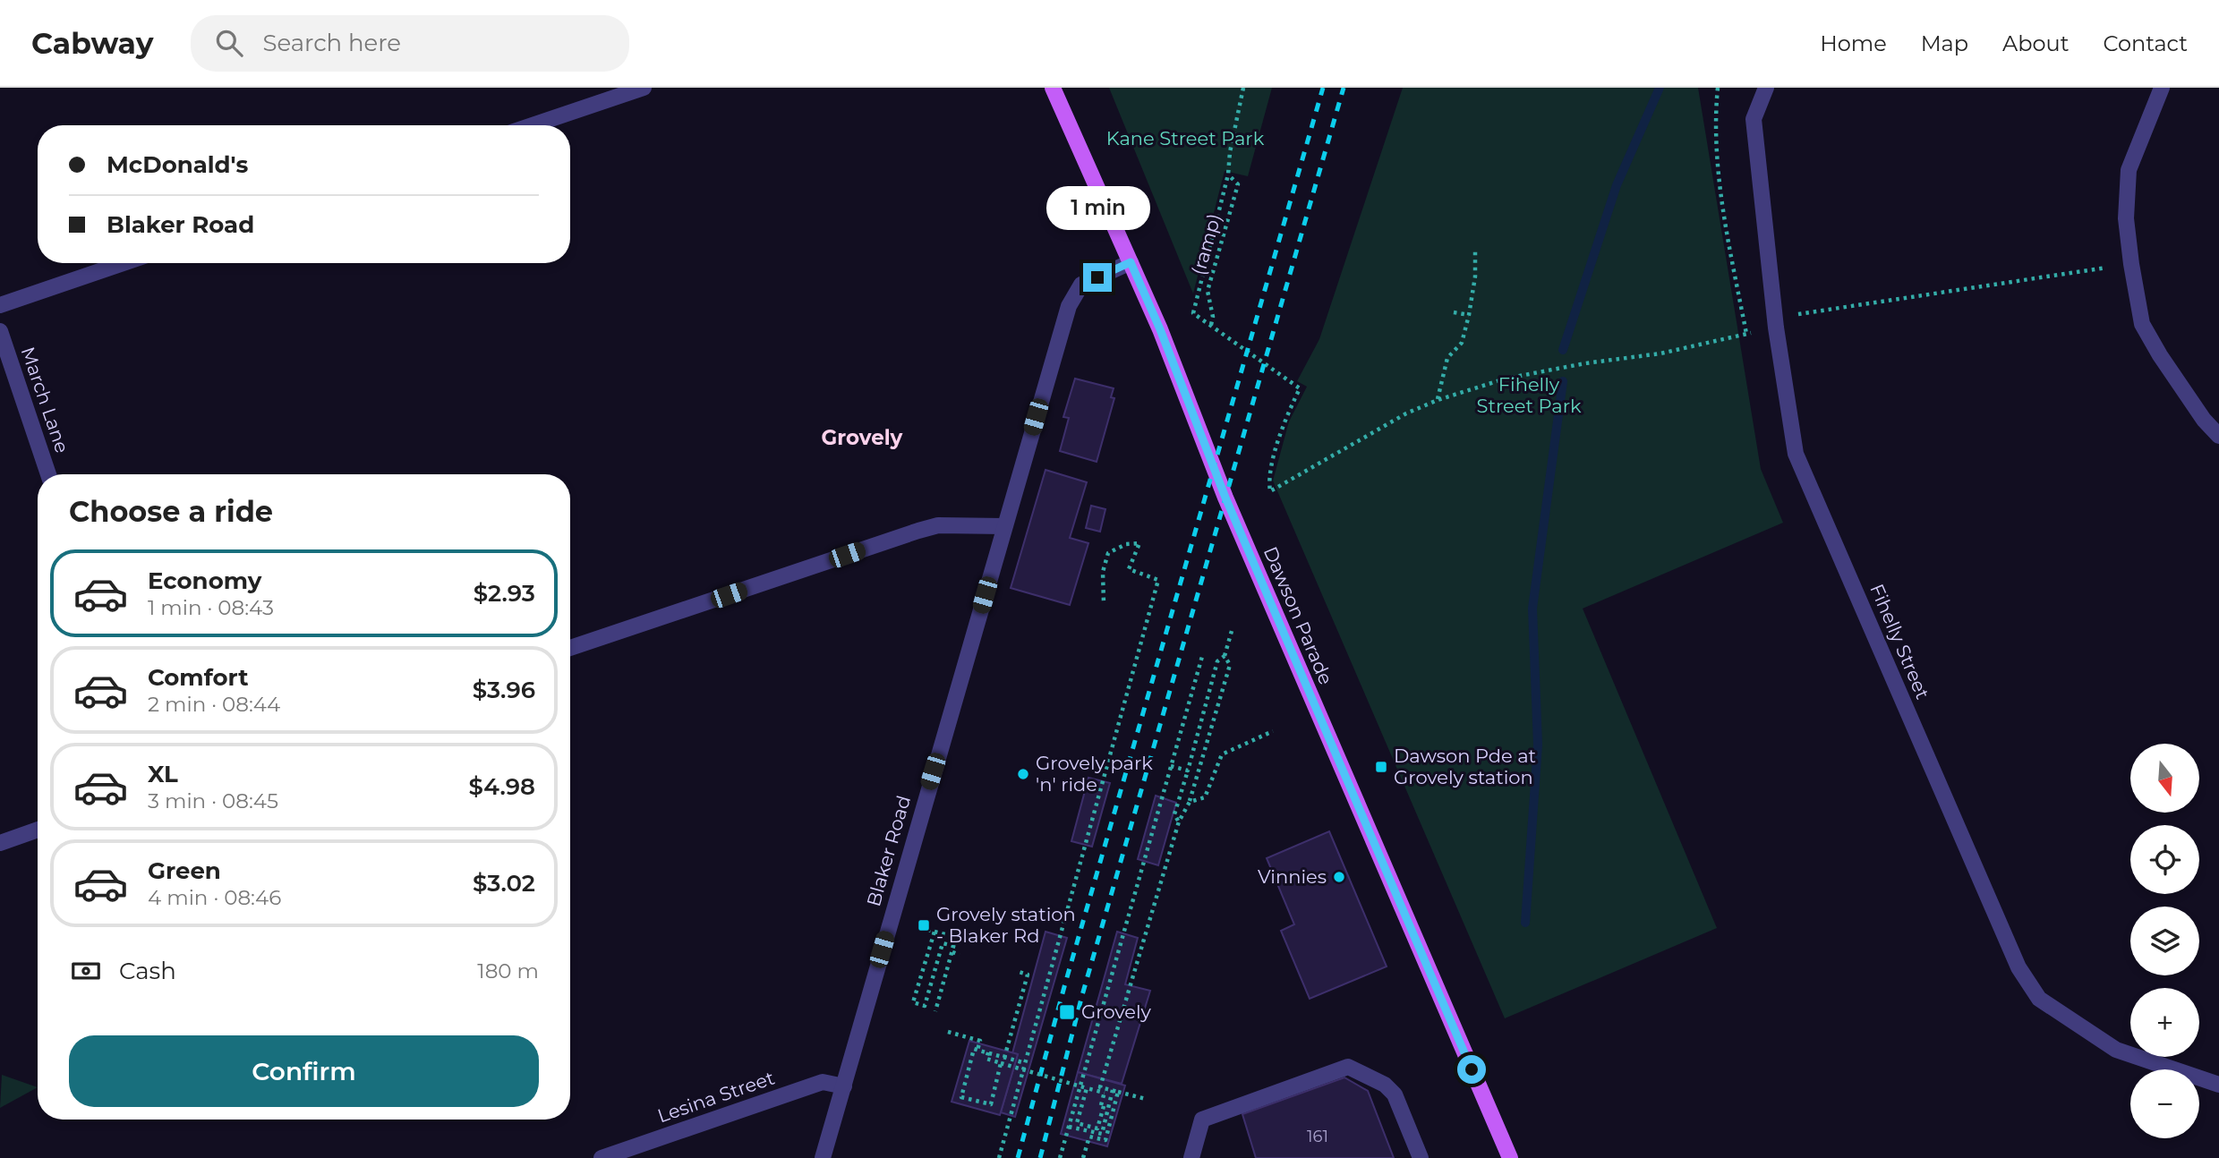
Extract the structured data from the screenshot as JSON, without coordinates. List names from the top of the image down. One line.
{"streets":{"main road":["Dawson Parade"],"street":["March Lane","Fihelly Street","Blaker Road","Lesina Street"],"path":["(ramp)"]},"crossings":[["Dawson Parade","Blaker Road"],["Blaker Road","Lesina Street"]],"districts":["Grovely"],"parks":["Kane Street Park","Fihelly Street Park"],"places":{"transit":["Dawson Pde at Grovely station","Grovely station - Blaker Rd","Grovely"],"other":["Grovely park 'n' ride","Vinnies"]},"house_numbers":["161"],"north":"bottom","page":{"header":"Cabway","search":"Search here","nav":["Home","Map","About","Contact"],"banner":["McDonald's","Blaker Road"],"bubble":"1 min","heading":"Choose a ride","list":[{"name":"Economy","note":"1 min · 08:43","value":"$2.93"},{"name":"Comfort","note":"2 min · 08:44","value":"$3.96"},{"name":"XL","note":"3 min · 08:45","value":"$4.98"},{"name":"Green","note":"4 min · 08:46","value":"$3.02"}],"map_buttons":["+","−"],"pay":["Cash","180 m"],"buttons":"Confirm"}}
